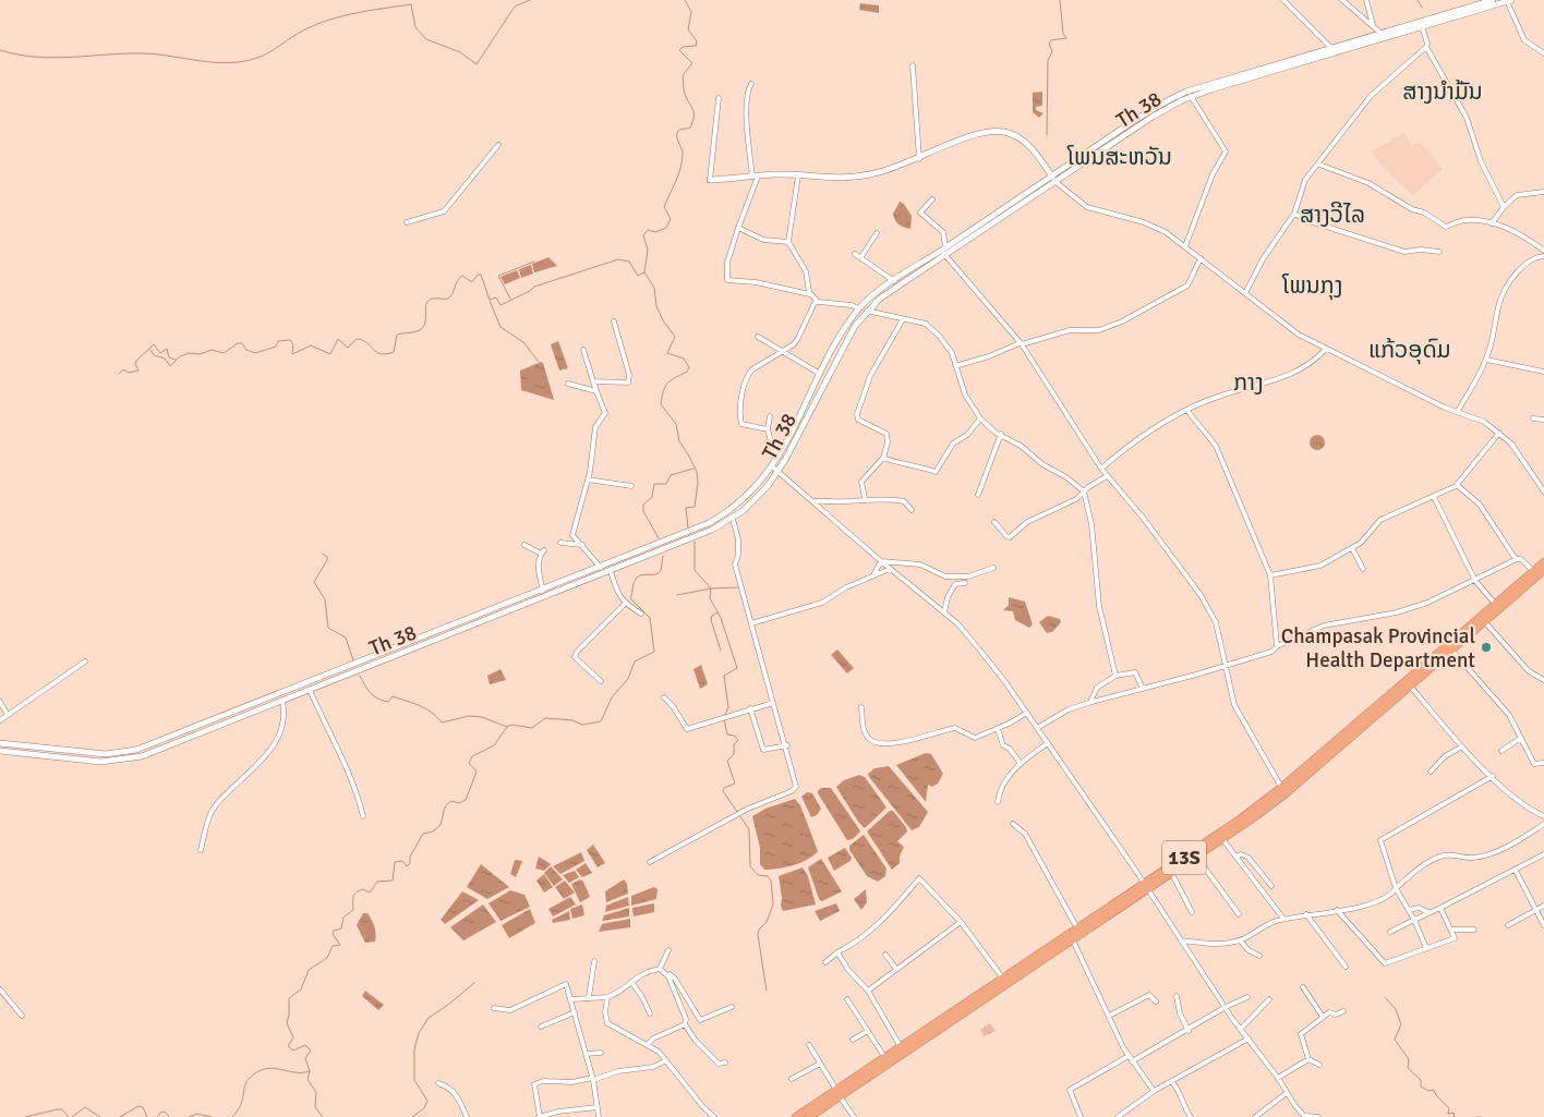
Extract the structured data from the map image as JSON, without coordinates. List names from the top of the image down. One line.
{"streets":{"highway":["13S"],"street":["Th 38"]},"districts":["ສາງນຳ້ມັນ","ໂພນສະຫວັນ","ສາງວີໄລ","ໂພນກຸງ","ແກ້ວອຸດົມ","ກາງ"],"places":["Champasak Provincial Health Department"]}
